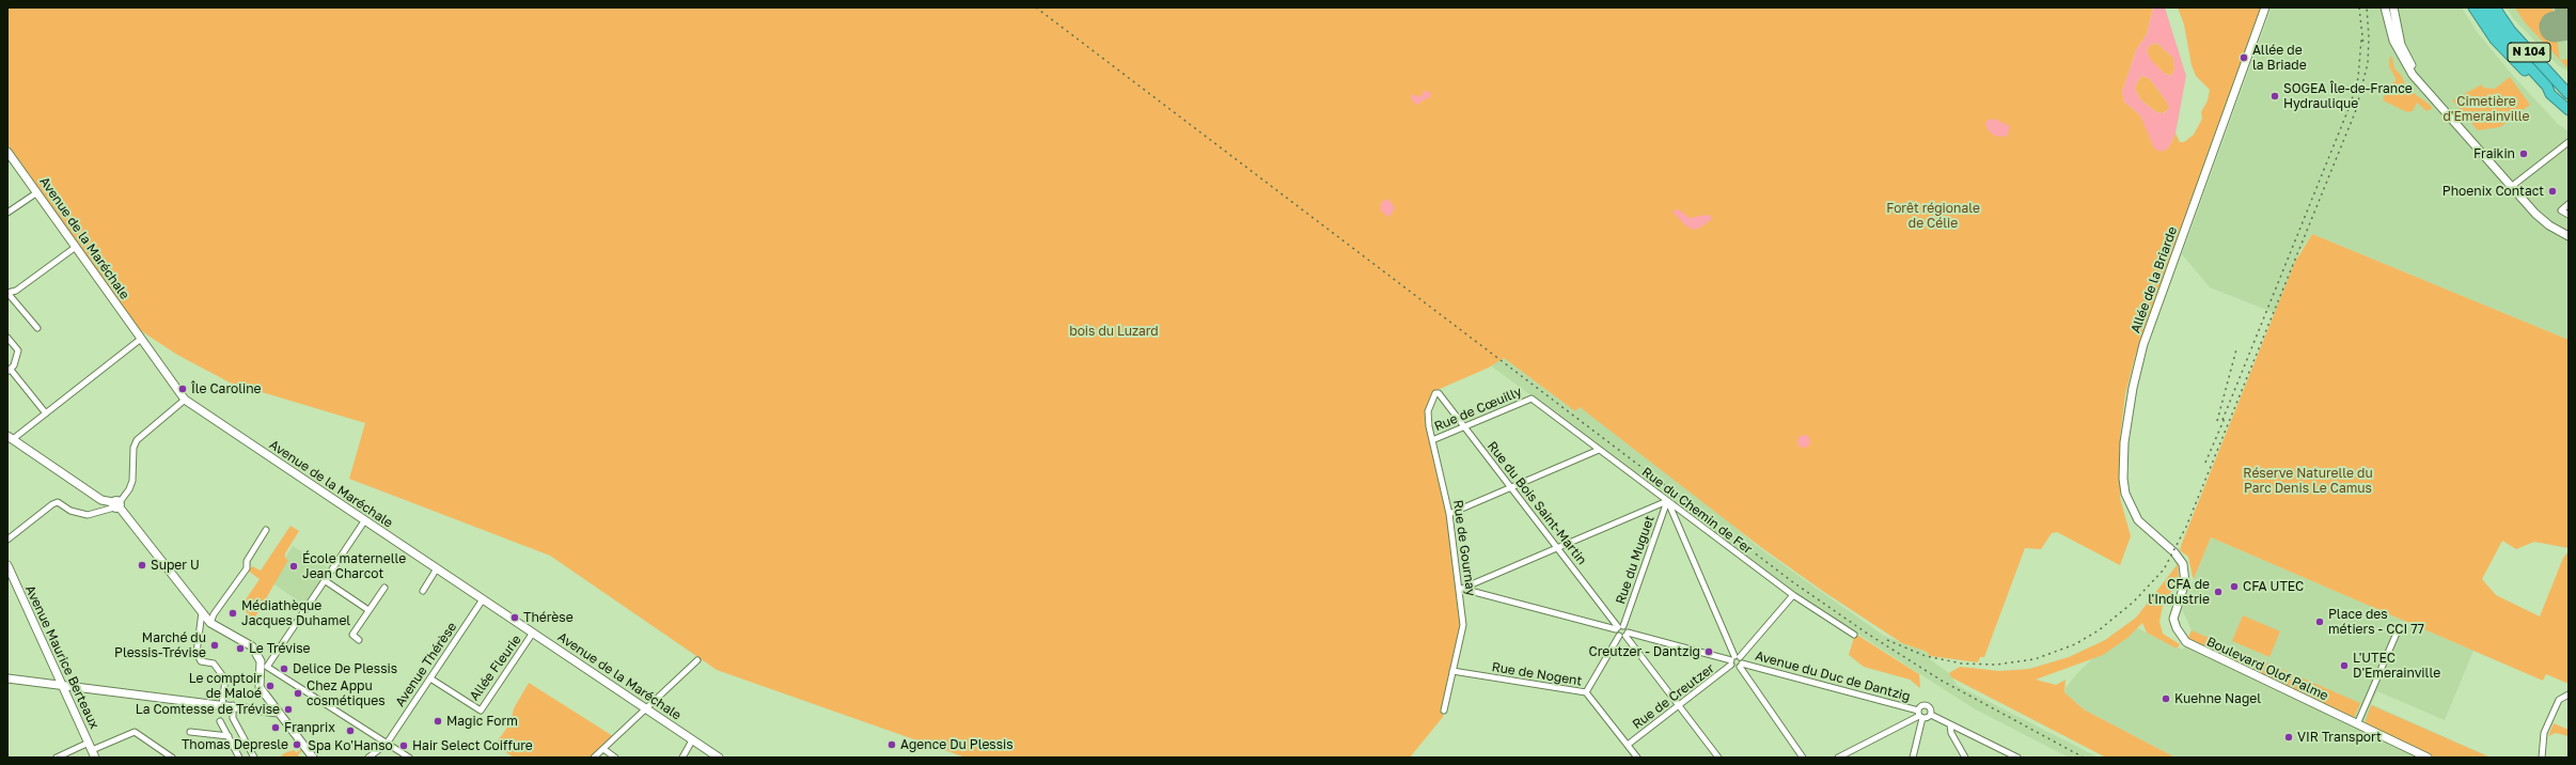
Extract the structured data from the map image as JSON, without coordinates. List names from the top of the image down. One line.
{"streets":{"highway":["N 104"],"street":["Avenue de la Maréchale","Allée de la Briarde","Rue de Cœuilly","Rue du Bois Saint-Martin","Rue du Chemin de Fer","Rue de Gournay","Rue du Muguet","Avenue Maurice Berteaux","Avenue Thérèse","Allée Fleurie","Boulevard Olof Palme","Rue de Nogent","Avenue du Duc de Dantzig","Rue de Creutzer"]},"crossings":[["Avenue de la Maréchale","Avenue Thérèse"],["Avenue de la Maréchale","Allée Fleurie"],["Allée de la Briarde","Boulevard Olof Palme"],["Rue de Cœuilly","Rue du Bois Saint-Martin"],["Rue de Cœuilly","Rue du Chemin de Fer"],["Rue de Cœuilly","Rue de Gournay"],["Rue du Bois Saint-Martin","Rue de Gournay"],["Rue du Bois Saint-Martin","Rue du Muguet"],["Rue du Bois Saint-Martin","Rue de Creutzer"],["Rue du Chemin de Fer","Rue du Muguet"],["Rue du Chemin de Fer","Rue de Creutzer"],["Rue de Gournay","Rue de Nogent"],["Avenue Thérèse","Allée Fleurie"],["Rue de Nogent","Rue de Creutzer"],["Avenue du Duc de Dantzig","Rue de Creutzer"]],"parks":["Cimetière d'Emerainville","Forêt régionale de Célie","bois du Luzard","Réserve Naturelle du Parc Denis Le Camus"],"places":["Allée de la Briade","SOGEA Île-de-France Hydraulique","Fraikin","Phoenix Contact","Île Caroline","Super U","École maternelle Jean Charcot","CFA UTEC","CFA de l'Industrie","Médiathèque Jacques Duhamel","Thérèse","Place des métiers - CCI 77","Marché du Plessis-Trévise","Le Trévise","Creutzer - Dantzig","L'UTEC D'Emerainville","Delice De Plessis","Le comptoir de Maloé","Chez Appu cosmétiques","Kuehne Nagel","La Comtesse de Trévise","Magic Form","Franprix","Spa Ko'Hanso","VIR Transport","Thomas Depresle","Agence Du Plessis","Hair Select Coiffure"]}
